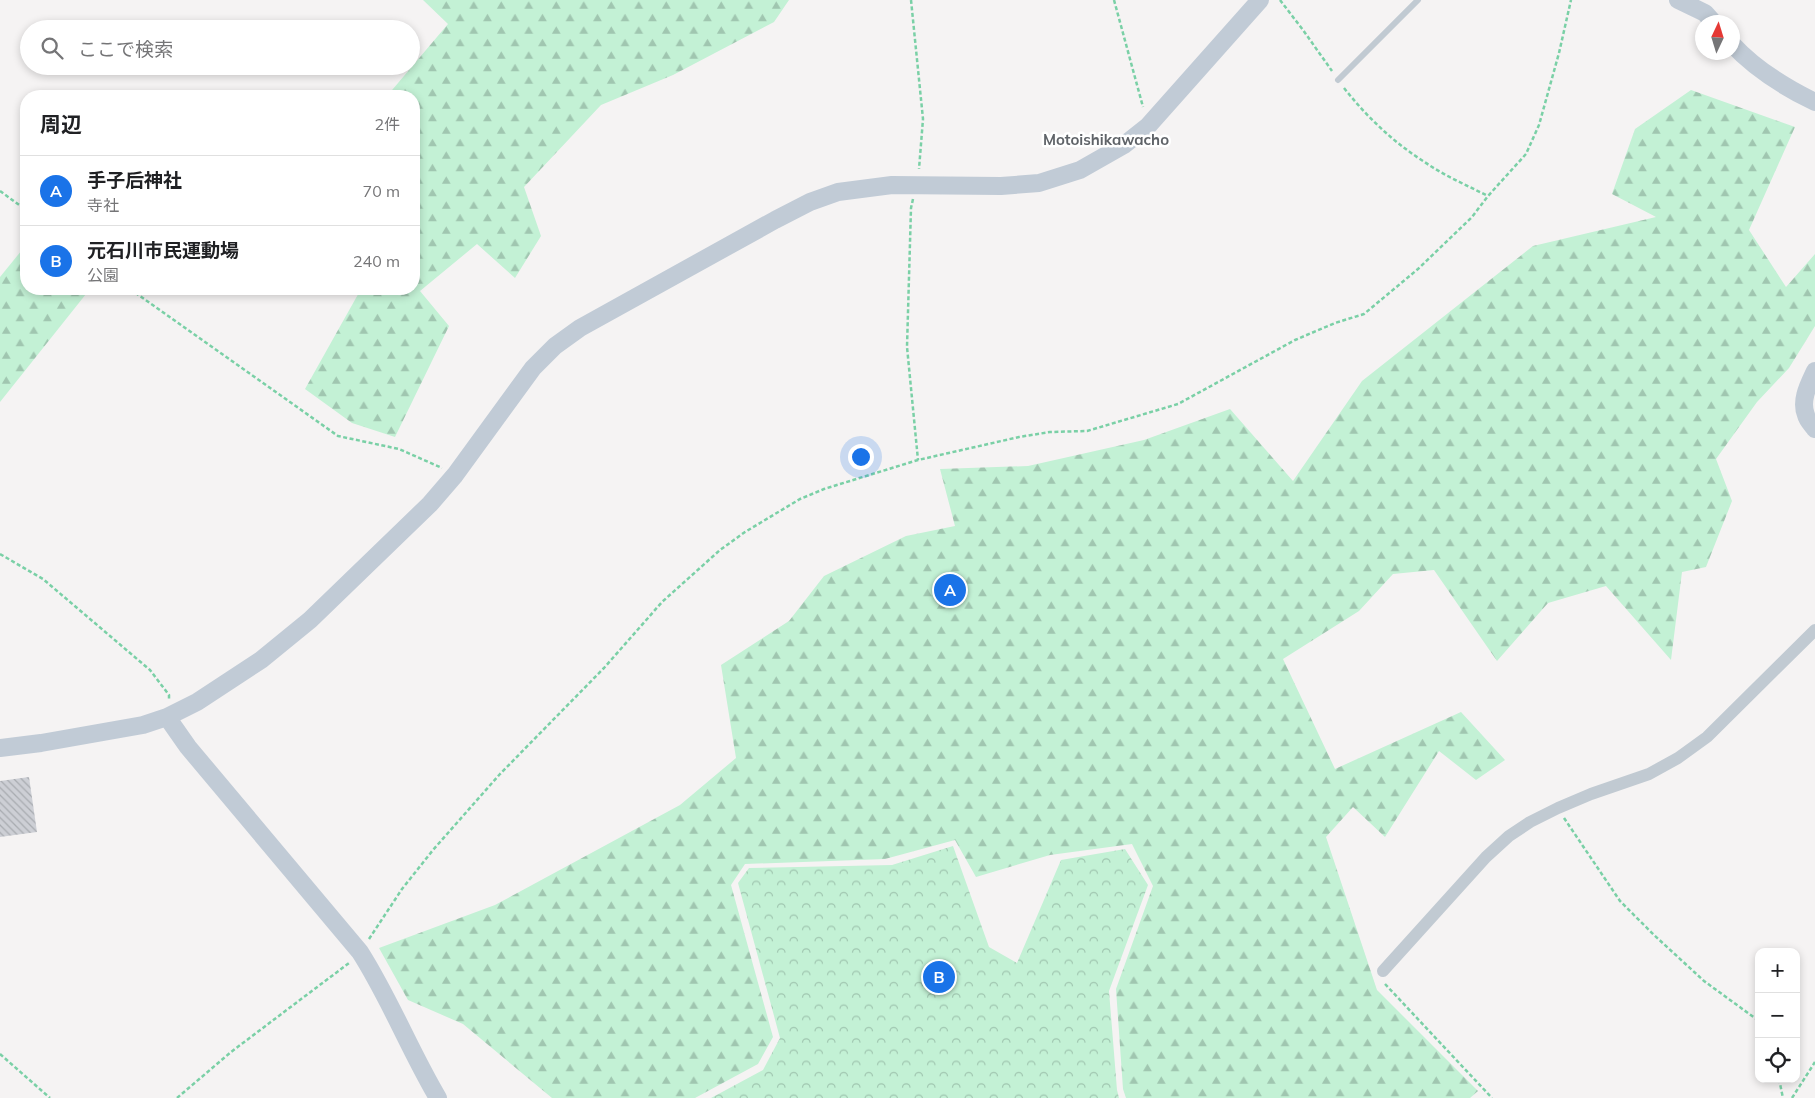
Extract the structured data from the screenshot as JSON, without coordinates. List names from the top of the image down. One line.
{"districts":["Motoishikawacho"],"north":"top","page":{"search":"ここで検索","heading":["周辺","2件"],"list":[{"mark":"A","name":"手子后神社","note":"寺社","value":"70 m"},{"mark":"B","name":"元石川市民運動場","note":"公園","value":"240 m"}],"pins":["A","B"],"map_buttons":["+","−"]}}
